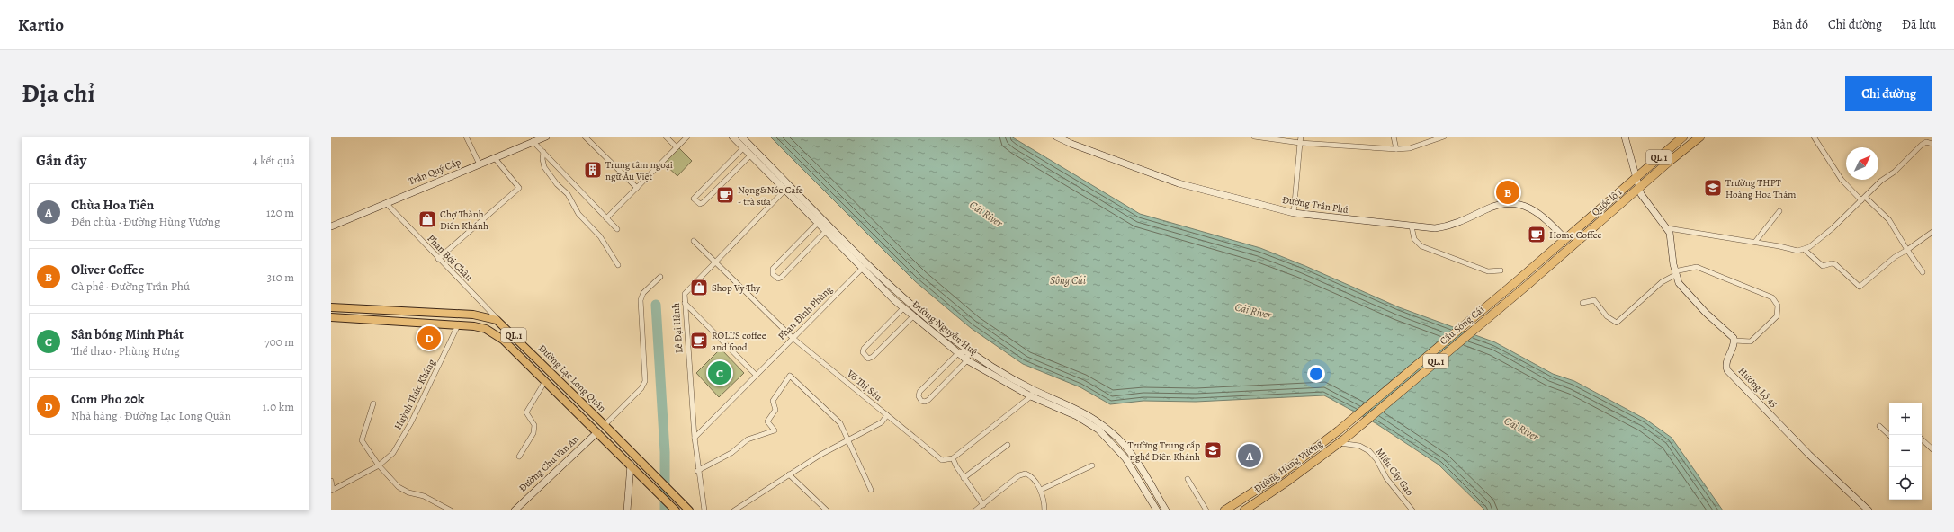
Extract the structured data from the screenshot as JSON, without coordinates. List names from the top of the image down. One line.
{"streets":{"highway":["QL.1","Quốc lộ 1","Cầu Sông Cái","Đường Hùng Vương"],"main road":["Đường Lạc Long Quân"],"street":["Trần Quý Cáp","Đường Trần Phú","Phan Bội Châu","Phan Đình Phùng","Lê Đại Hành","Đường Nguyễn Huệ","Võ Thị Sáu","Hương Lộ 45","Huỳnh Thúc Kháng","Đường Chu Văn An","Miếu Cây Gạo"]},"crossings":[["Trần Quý Cáp","Phan Bội Châu"],["Quốc lộ 1","Đường Trần Phú"],["Quốc lộ 1","Cầu Sông Cái"],["Phan Bội Châu","Đường Lạc Long Quân"],["Phan Đình Phùng","Lê Đại Hành"],["Phan Đình Phùng","Đường Nguyễn Huệ"],["Phan Đình Phùng","Võ Thị Sáu"],["Cầu Sông Cái","Đường Hùng Vương"],["Cầu Sông Cái","Miếu Cây Gạo"],["Lê Đại Hành","Đường Nguyễn Huệ"],["Lê Đại Hành","Võ Thị Sáu"],["Đường Lạc Long Quân","Huỳnh Thúc Kháng"],["Đường Lạc Long Quân","Đường Chu Văn An"],["Đường Hùng Vương","Miếu Cây Gạo"]],"water":["Cái River","Sông Cái"],"places":{"building":["Trung tâm ngoại ngữ Âu Việt"],"school or university":["Trường THPT Hoàng Hoa Thám","Trường Trung cấp nghề Diên Khánh"],"cafe":["Nọng&Nóc Cafe - trà sữa","Home Coffee","ROLL’S coffee and food"],"shop":["Chợ Thành Diên Khánh","Shop Vy Thy"]},"north":"top right","page":{"header":"Kartio","nav":["Bản đồ","Chỉ đường","Đã lưu"],"title":"Địa chỉ","buttons":"Chỉ đường","heading":["Gần đây","4 kết quả"],"pins":["B","D","C","A"],"list":[{"mark":"A","name":"Chùa Hoa Tiên","note":"Đền chùa · Đường Hùng Vương","value":"120 m"},{"mark":"B","name":"Oliver Coffee","note":"Cà phê · Đường Trần Phú","value":"310 m"},{"mark":"C","name":"Sân bóng Minh Phát","note":"Thể thao · Phùng Hưng","value":"700 m"},{"mark":"D","name":"Com Pho 20k","note":"Nhà hàng · Đường Lạc Long Quân","value":"1.0 km"}],"map_buttons":["+","−"]}}
